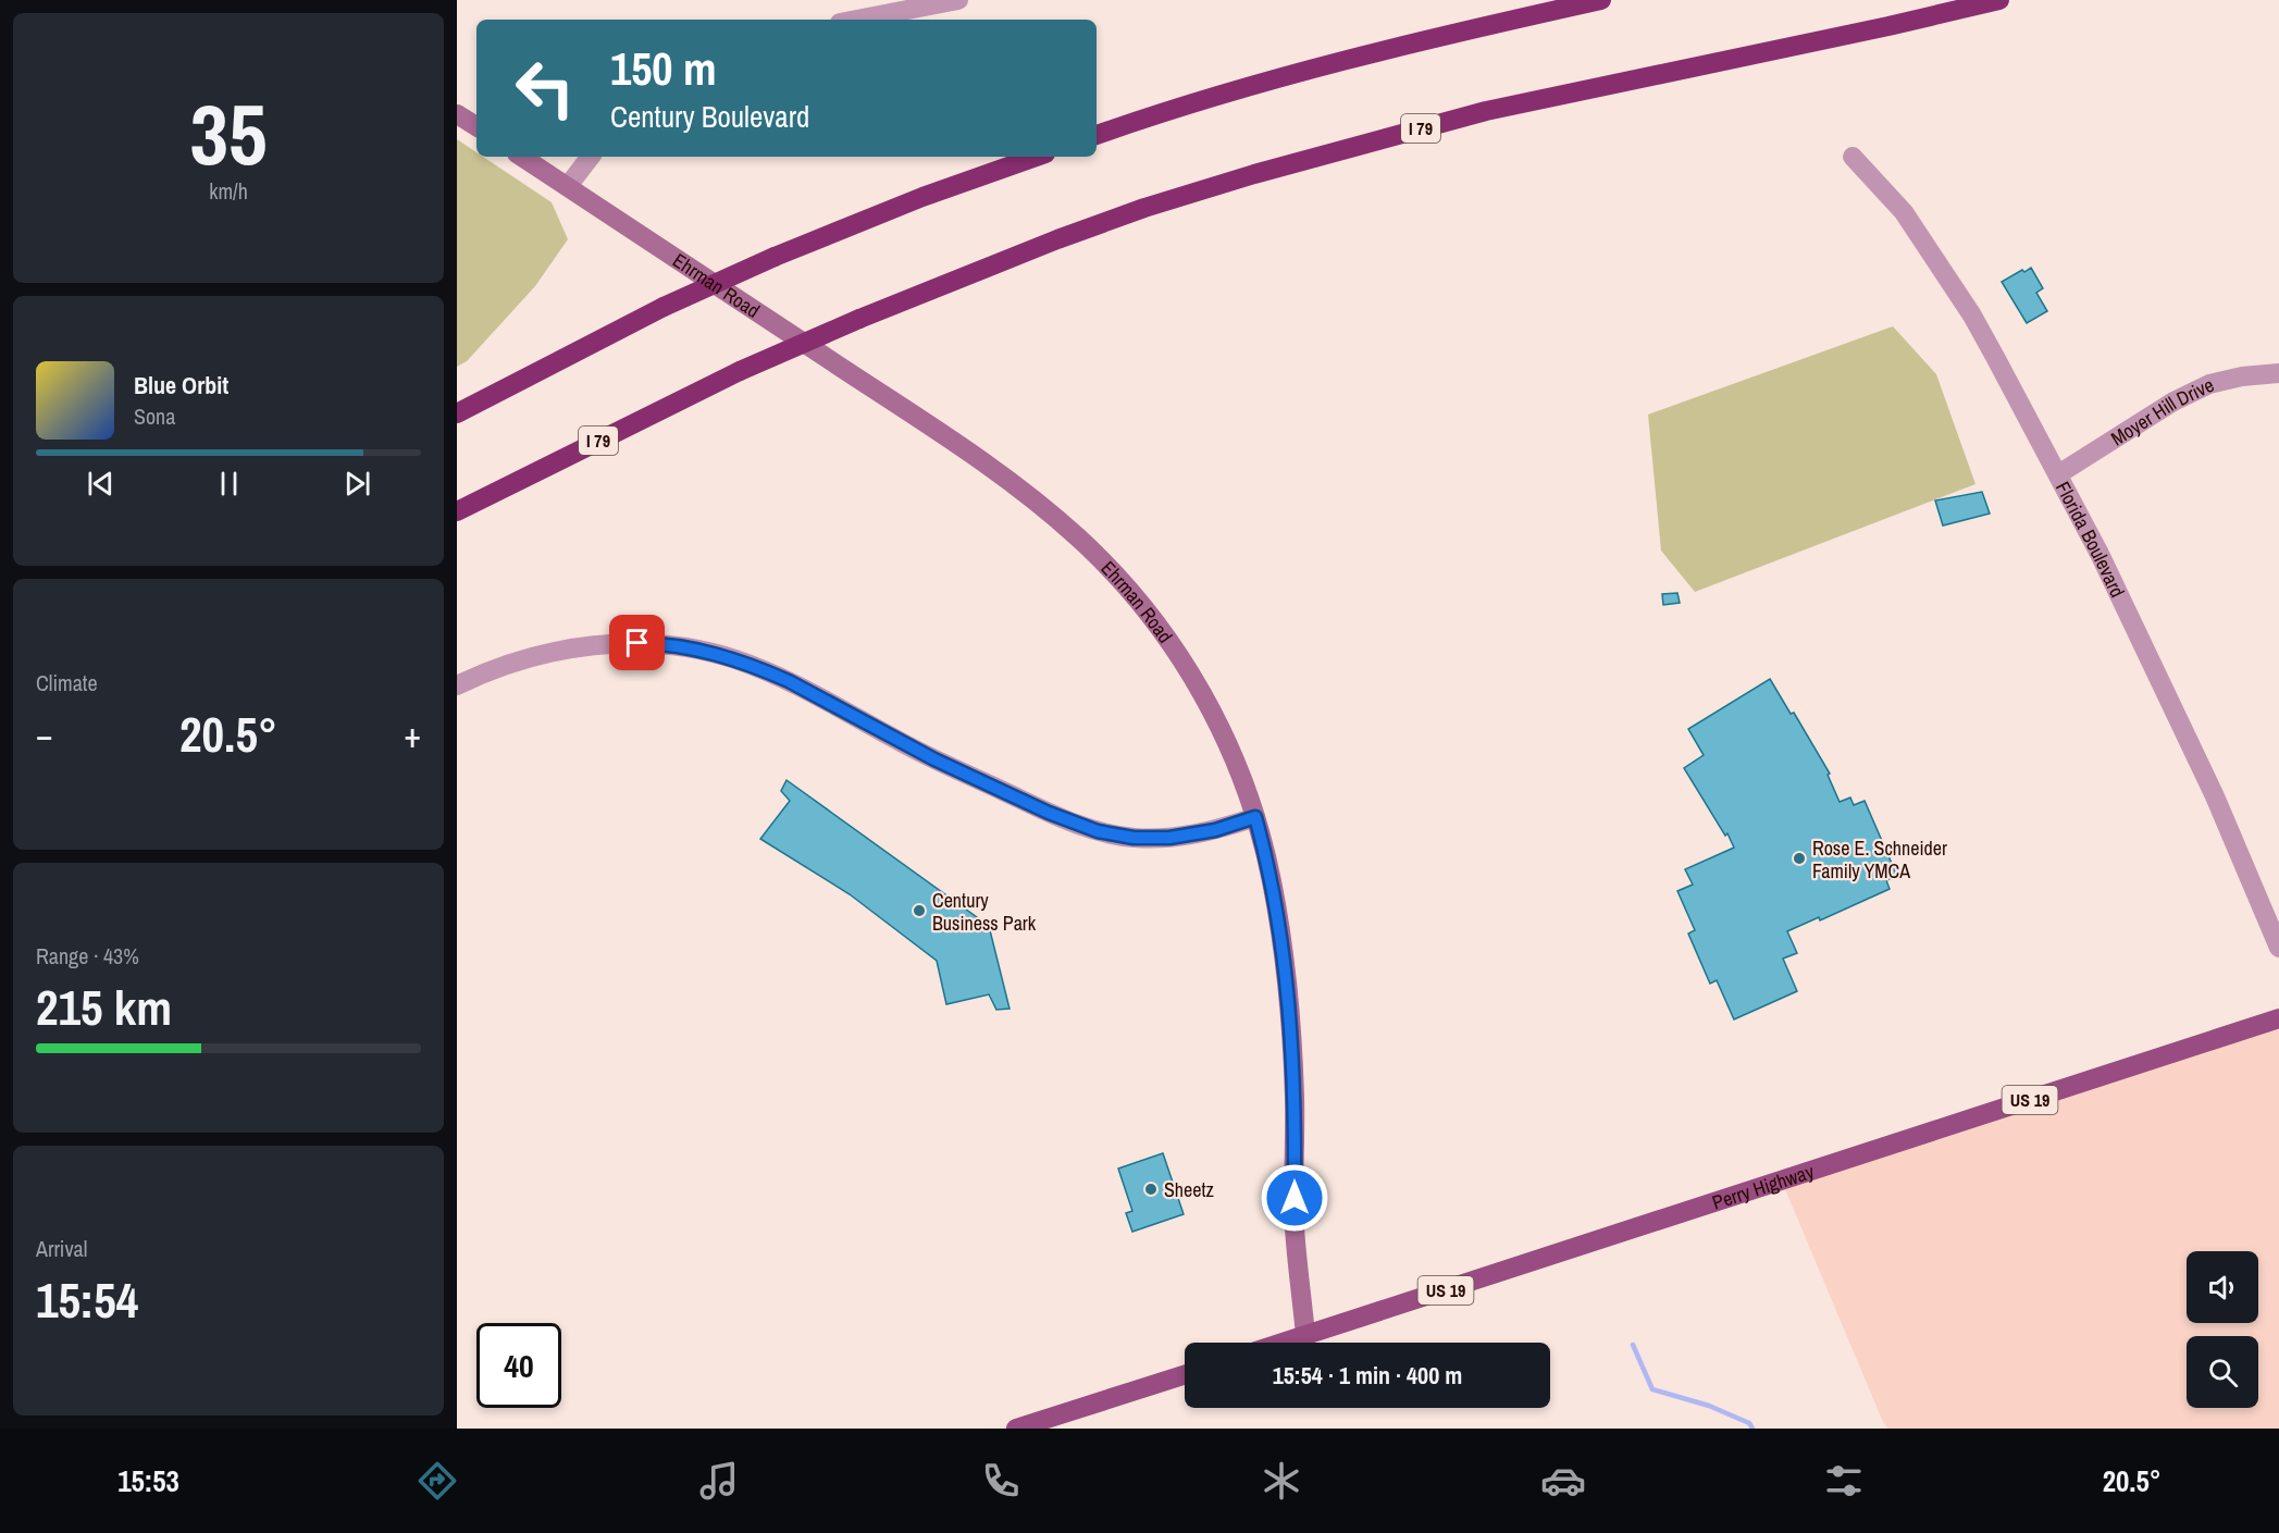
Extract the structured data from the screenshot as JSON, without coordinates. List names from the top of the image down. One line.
{"streets":{"highway":["I 79"],"main road":["US 19","Perry Highway"],"street":["Ehrman Road","Moyer Hill Drive","Florida Boulevard"]},"crossings":[["Ehrman Road","Perry Highway"],["Moyer Hill Drive","Florida Boulevard"]],"places":["Rose E. Schneider Family YMCA","Century Business Park","Sheetz"],"page":{"tile":[["35","km/h"],"Climate",["Range · 43%","215 km"],["Arrival","15:54"]],"turn":["150 m","Century Boulevard"],"song":["Blue Orbit","Sona"],"heat":["−","20.5°","+"],"limit":"40","trip":"15:54 · 1 min · 400 m","tabs":["15:53","20.5°"]}}
